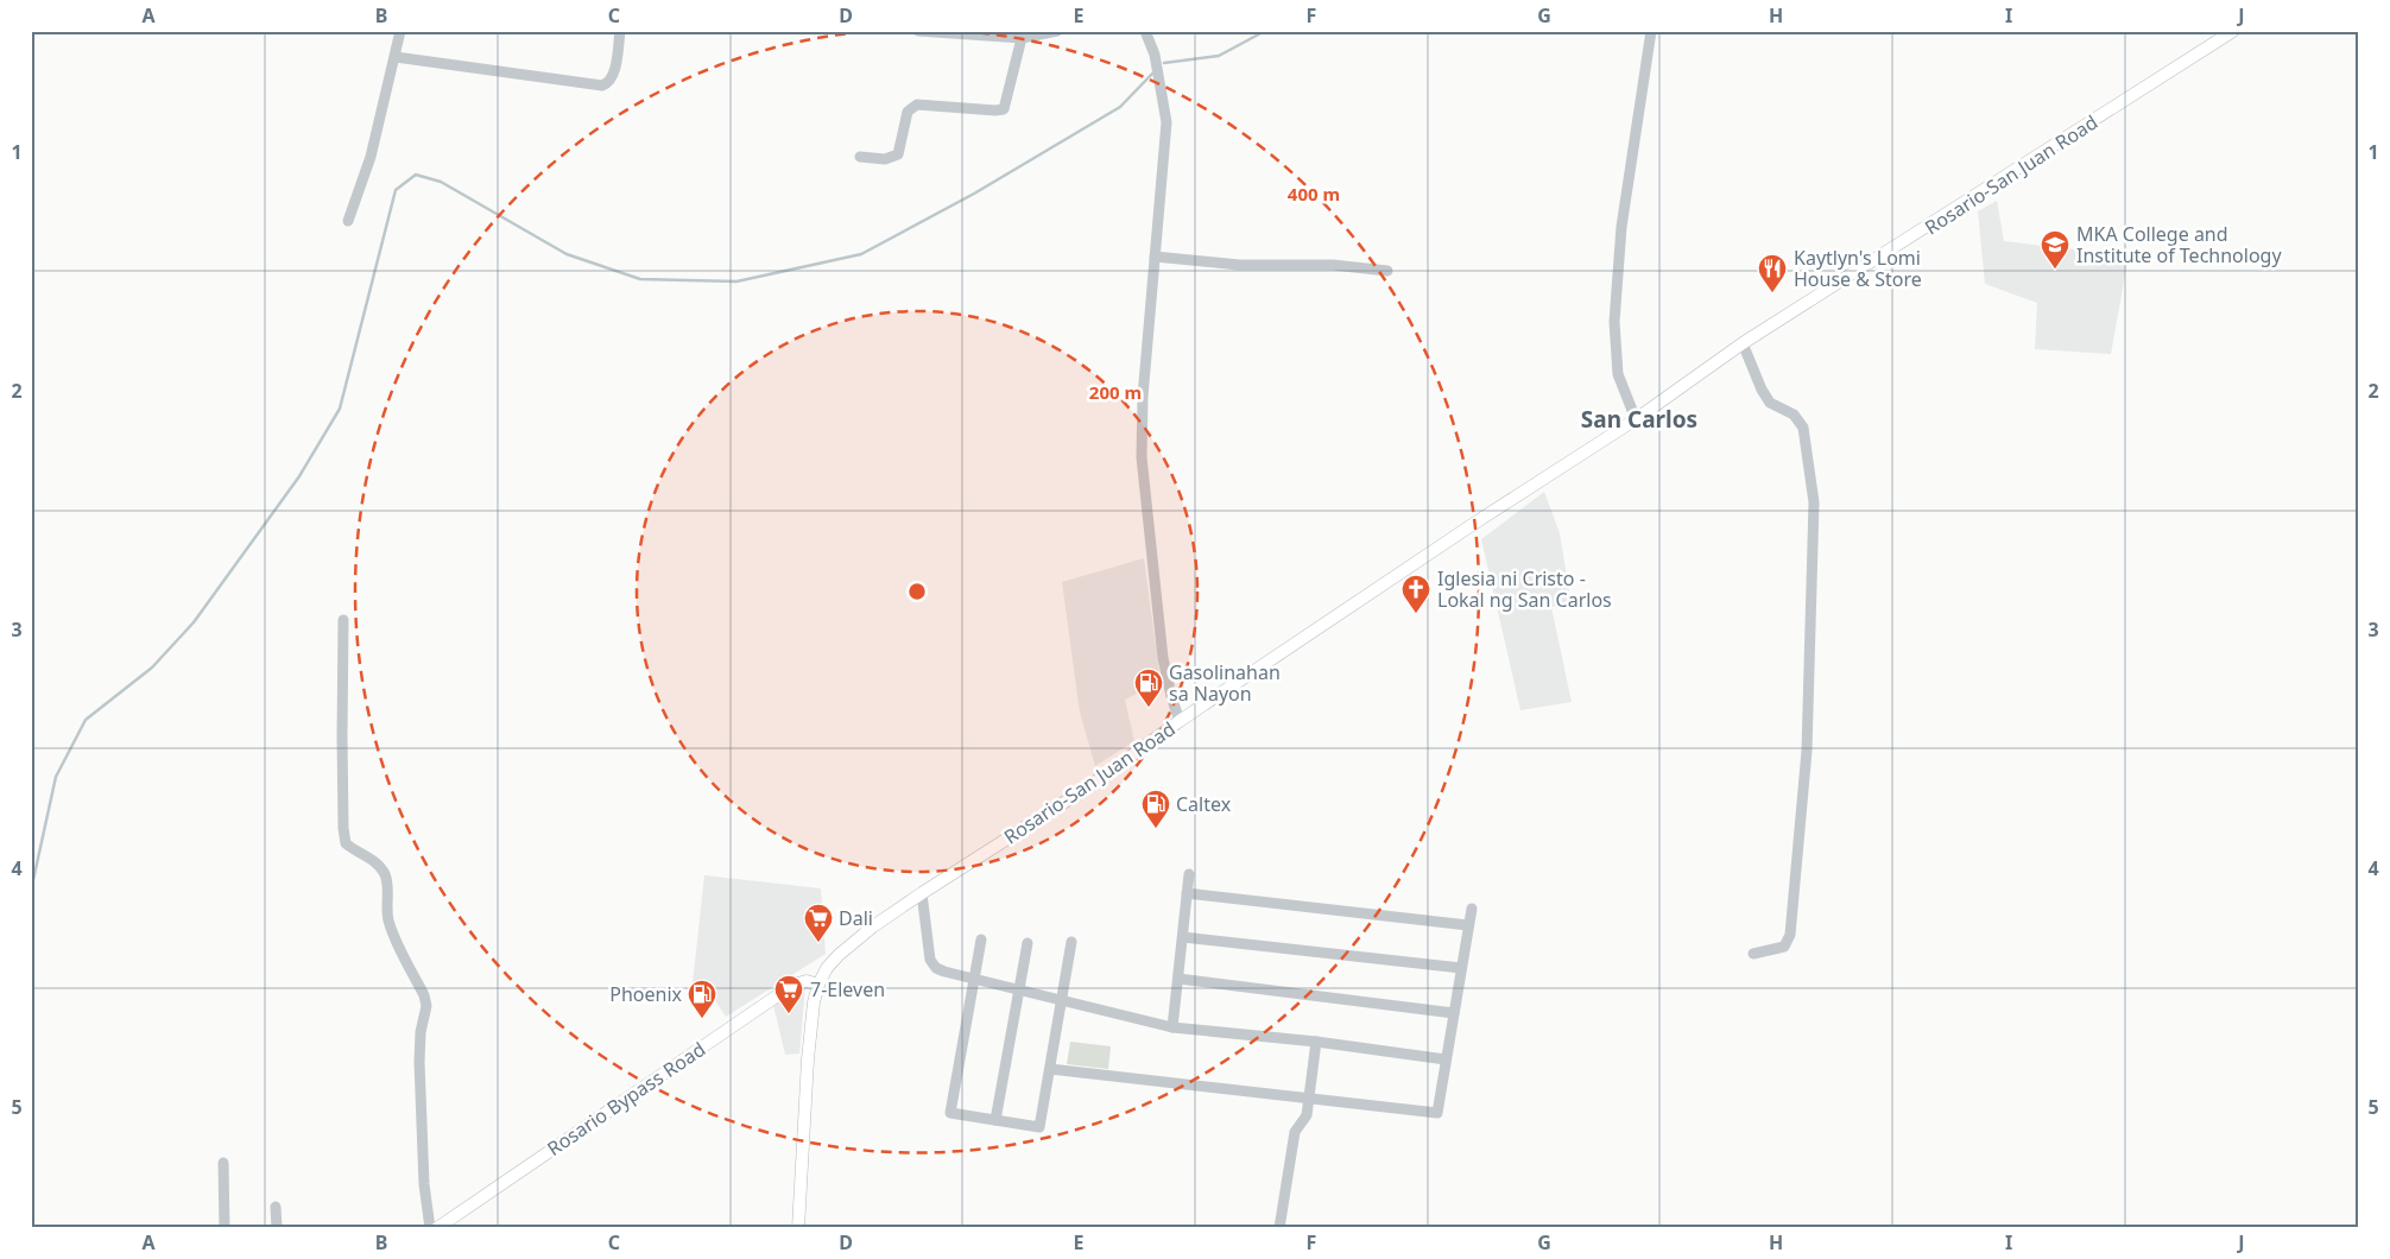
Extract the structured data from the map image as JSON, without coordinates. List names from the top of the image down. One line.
{"streets":{"main road":["Rosario-San Juan Road","Rosario Bypass Road"]},"crossings":[["Rosario-San Juan Road","Rosario Bypass Road"]],"districts":["San Carlos"],"places":{"school or university":["MKA College and Institute of Technology"],"restaurant":["Kaytlyn's Lomi House & Store"],"church":["Iglesia ni Cristo - Lokal ng San Carlos"],"fuel station":["Gasolinahan sa Nayon","Caltex","Phoenix"],"supermarket":["Dali","7-Eleven"]},"grid":{"columns":["A","B","C","D","E","F","G","H","I","J"],"rows":["1","2","3","4","5"]},"rings":["400 m","200 m"]}
